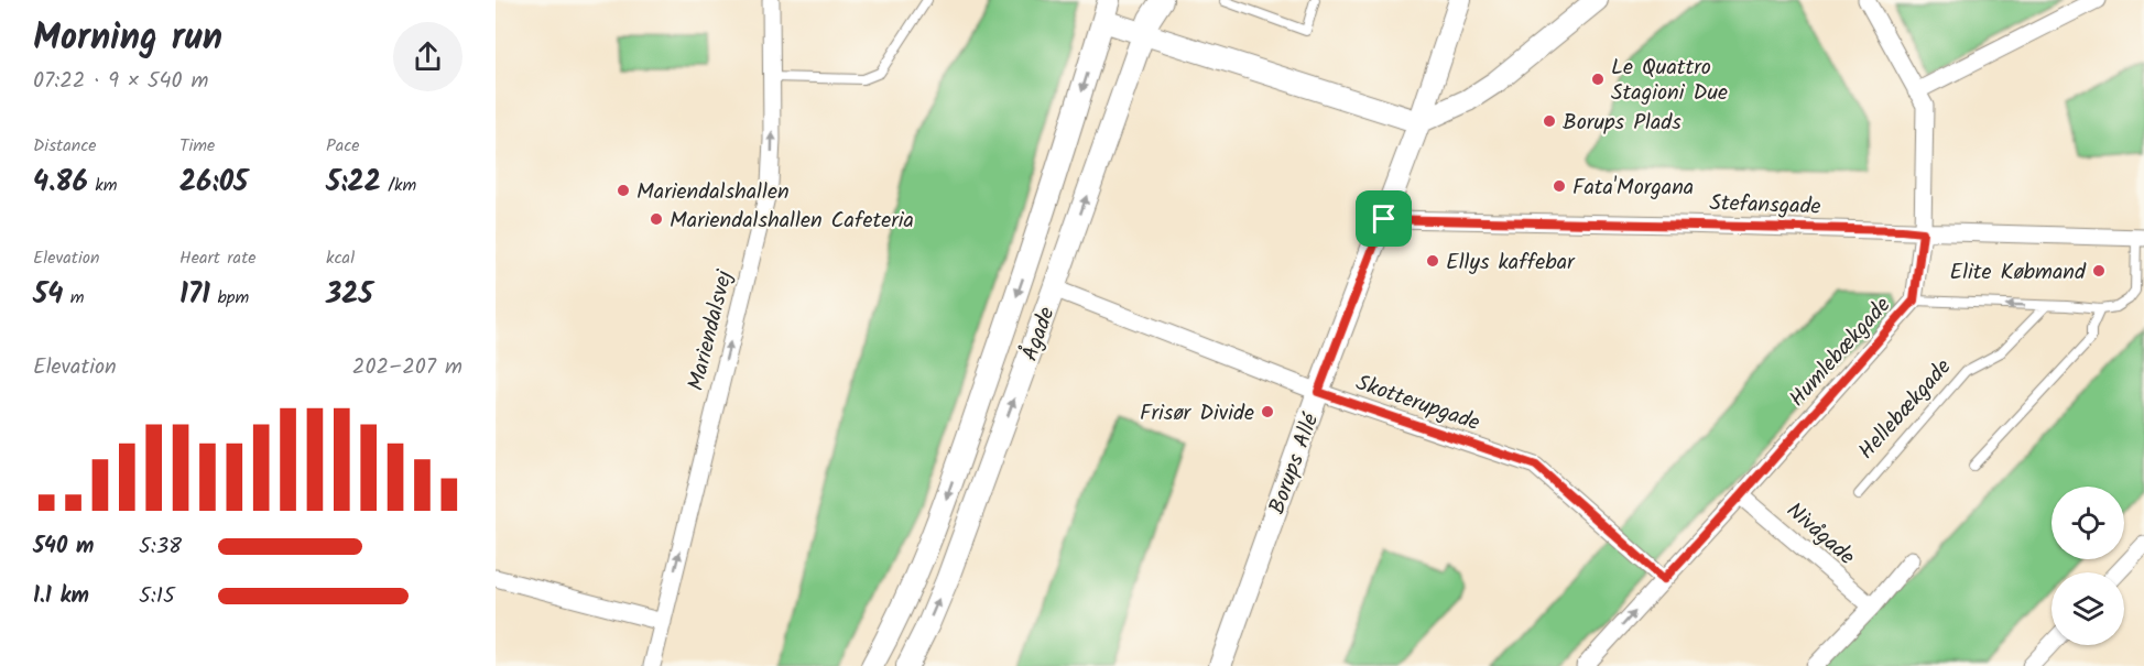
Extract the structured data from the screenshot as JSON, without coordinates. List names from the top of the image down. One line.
{"streets":{"street":["Stefansgade","Mariendalsvej","Ågade","Humlebækgade","Skotterupgade","Borups Allé","Nivågade"],"lane":["Hellebækgade"]},"crossings":[["Stefansgade","Humlebækgade"],["Stefansgade","Borups Allé"],["Ågade","Skotterupgade"],["Humlebækgade","Skotterupgade"],["Humlebækgade","Nivågade"],["Skotterupgade","Borups Allé"]],"one_way":["Mariendalsvej"],"places":["Le Quattro Stagioni Due","Borups Plads","Fata'Morgana","Mariendalshallen","Mariendalshallen Cafeteria","Ellys kaffebar","Elite Købmand","Frisør Divide"],"page":{"heading":["Morning run","07:22 · 9 × 540 m"],"stats":[["Distance","4.86 km"],["Time","26:05"],["Pace","5:22 /km"],["Elevation","54 m"],["Heart rate","171 bpm"],["kcal","325"]],"chart":["Elevation","202–207 m"],"list":[{"name":"540 m","note":"5:38"},{"name":"1.1 km","note":"5:15"}]}}
